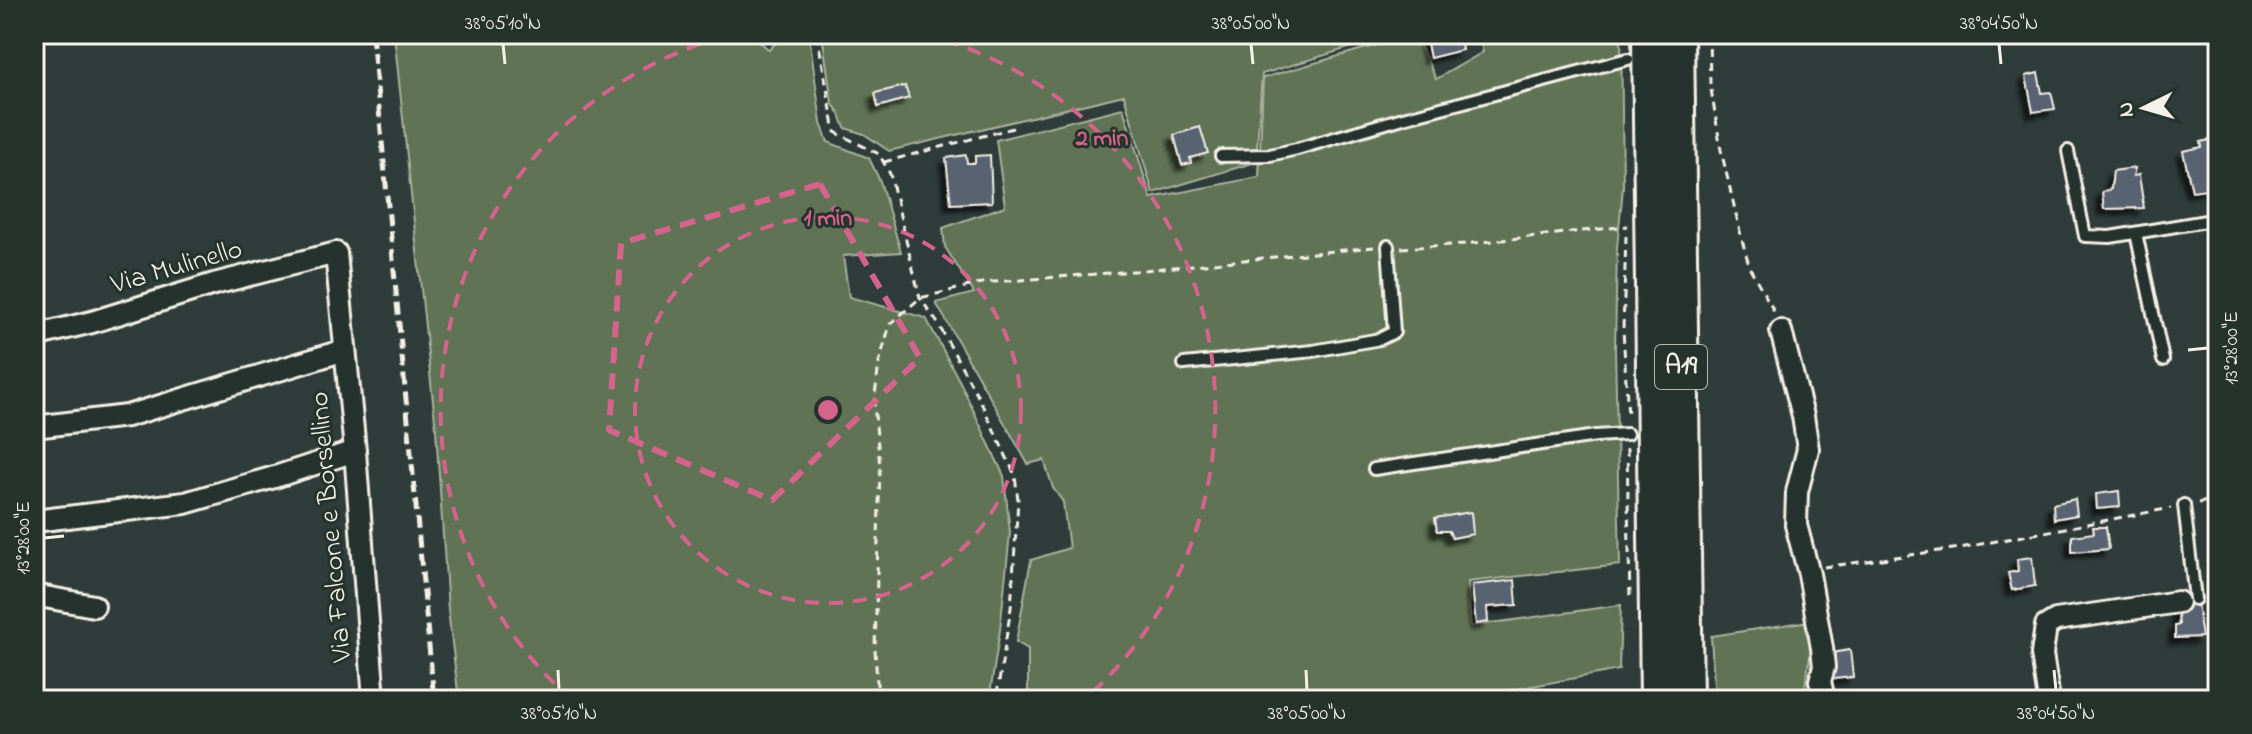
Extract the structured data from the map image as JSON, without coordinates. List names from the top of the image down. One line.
{"streets":{"highway":["A19"],"street":["Via Mulinello","Via Falcone e Borsellino"]},"crossings":[["Via Mulinello","Via Falcone e Borsellino"]],"north":"left","coordinates":["38°05'10\"N","38°05'00\"N","38°04'50\"N","13°28'00\"E"],"rings":["2 min","1 min"]}
